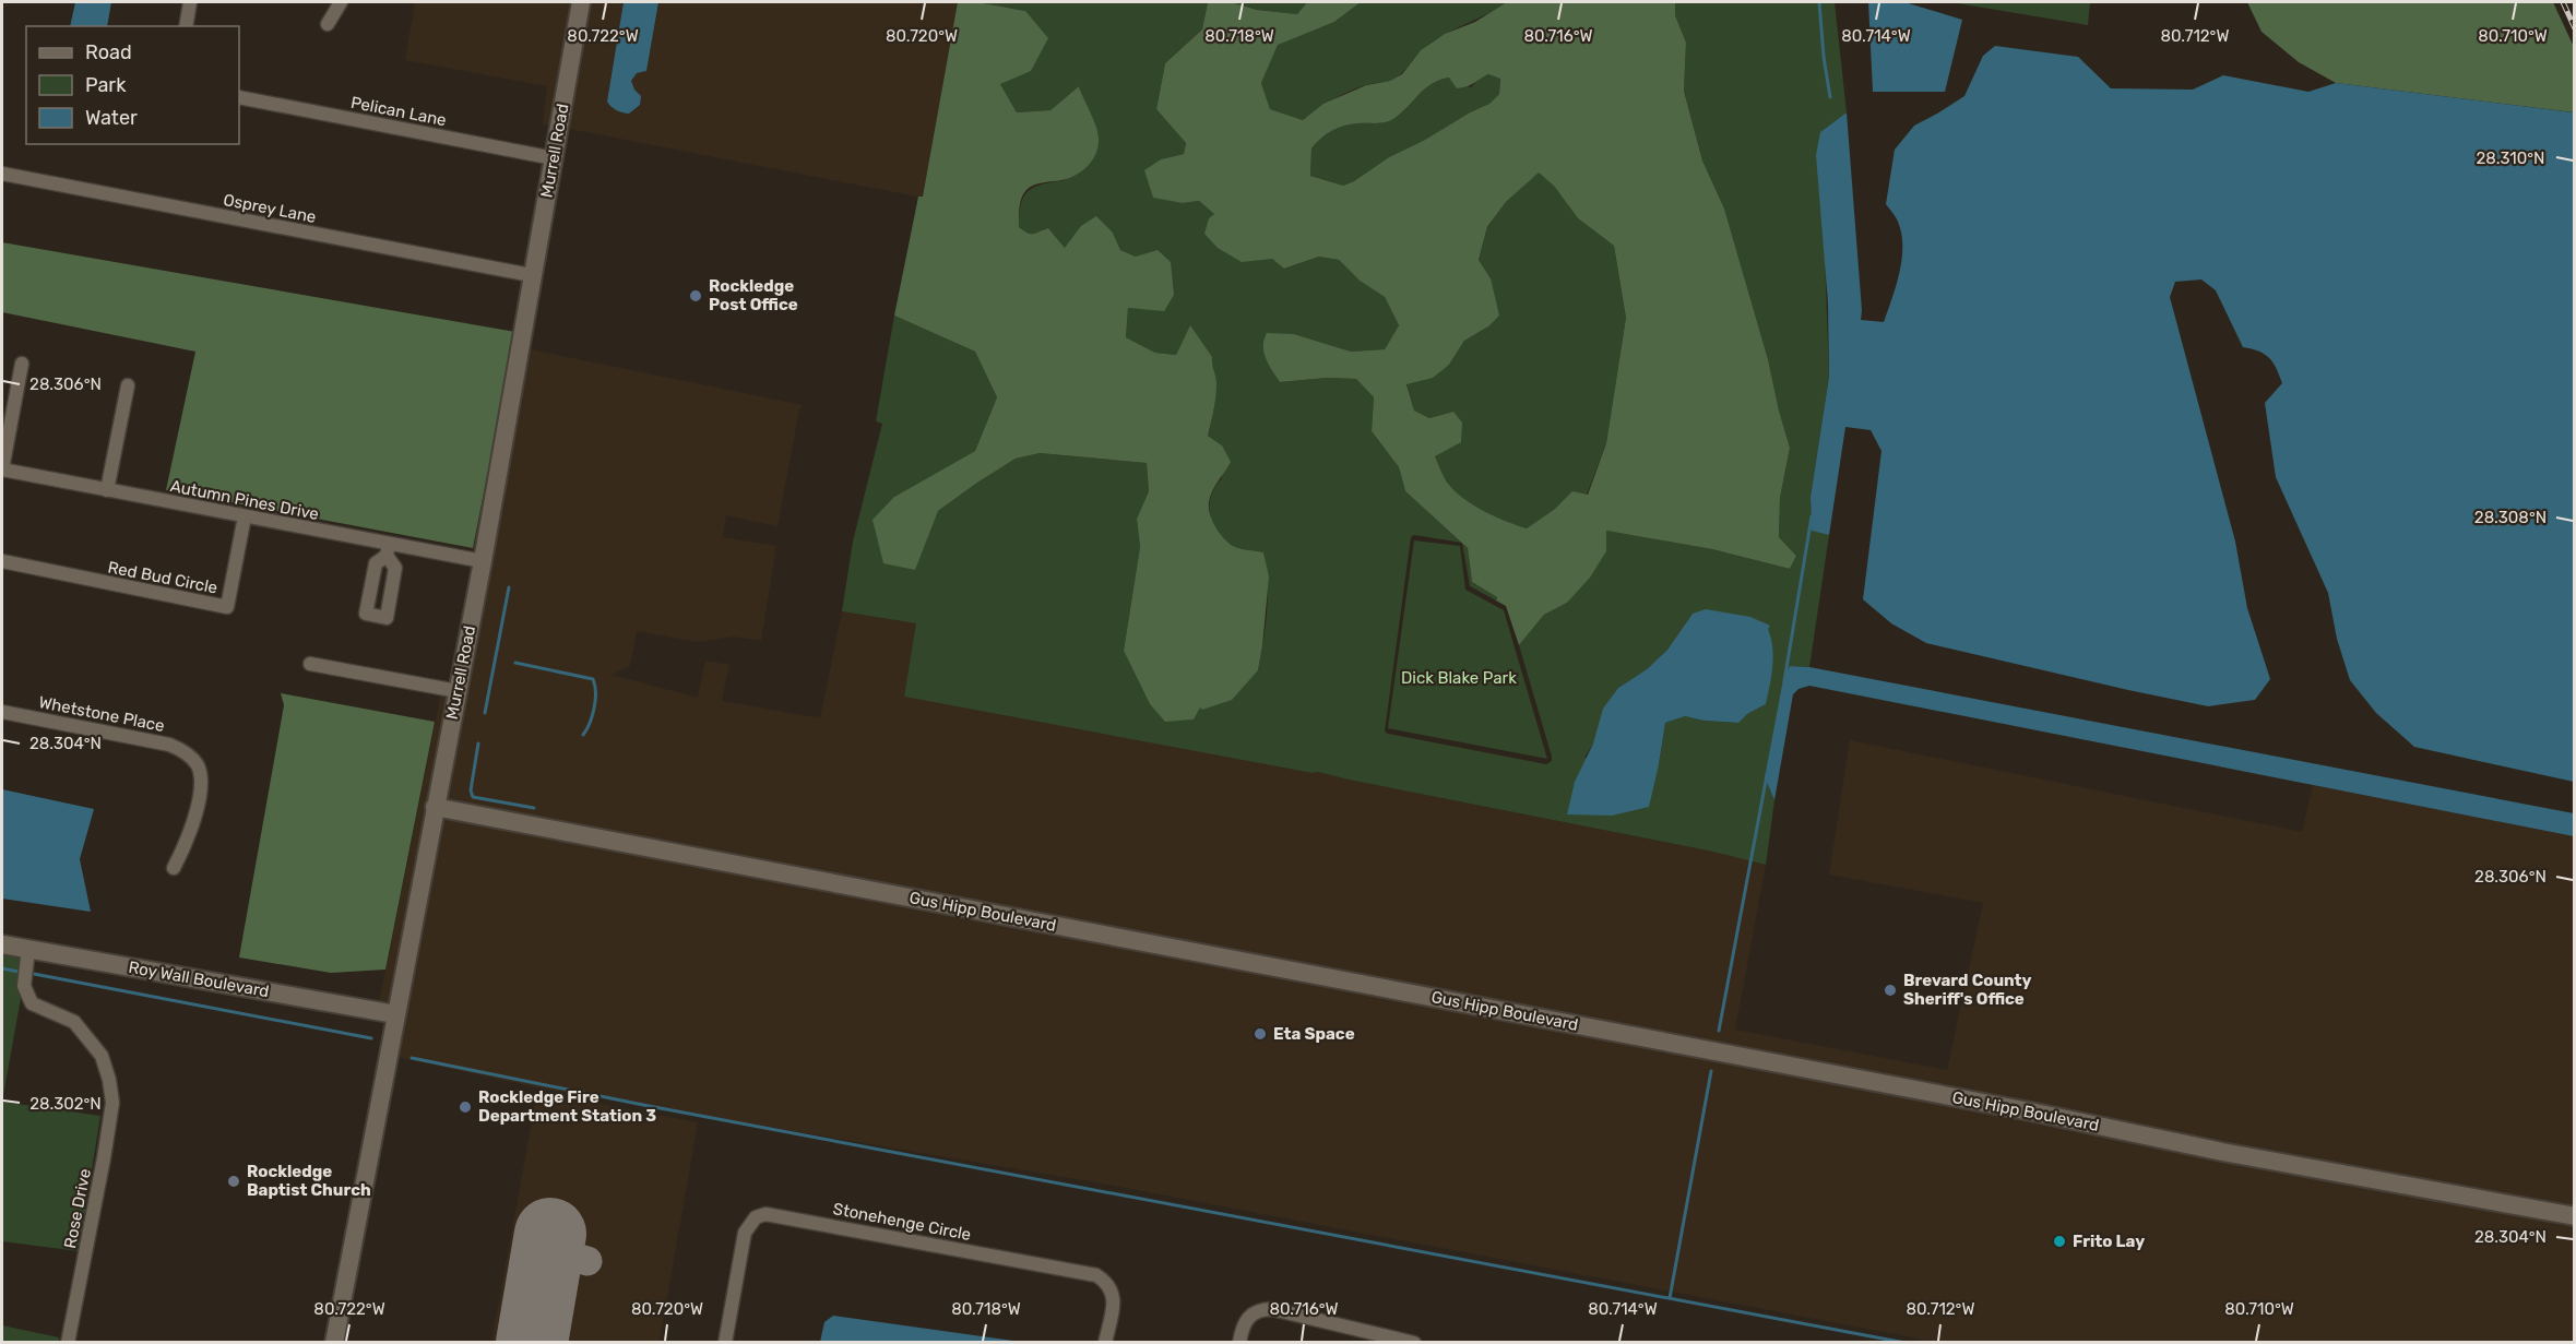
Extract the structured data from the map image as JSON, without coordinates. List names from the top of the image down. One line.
{"streets":{"street":["Pelican Lane","Murrell Road","Osprey Lane","Autumn Pines Drive","Red Bud Circle","Whetstone Place","Gus Hipp Boulevard","Roy Wall Boulevard","Rose Drive","Stonehenge Circle"]},"crossings":[["Pelican Lane","Murrell Road"],["Murrell Road","Osprey Lane"],["Murrell Road","Autumn Pines Drive"],["Murrell Road","Gus Hipp Boulevard"],["Murrell Road","Roy Wall Boulevard"],["Autumn Pines Drive","Red Bud Circle"],["Roy Wall Boulevard","Rose Drive"]],"parks":["Dick Blake Park"],"places":["Rockledge Post Office","Brevard County Sheriff's Office","Eta Space","Rockledge Fire Department Station 3","Rockledge Baptist Church","Frito Lay"],"legend":["Road","Park","Water"],"coordinates":["80.722°W","80.716°W","80.714°W","80.720°W","80.718°W","80.712°W","80.710°W","28.310°N","28.306°N","28.308°N","28.304°N","28.302°N"]}
